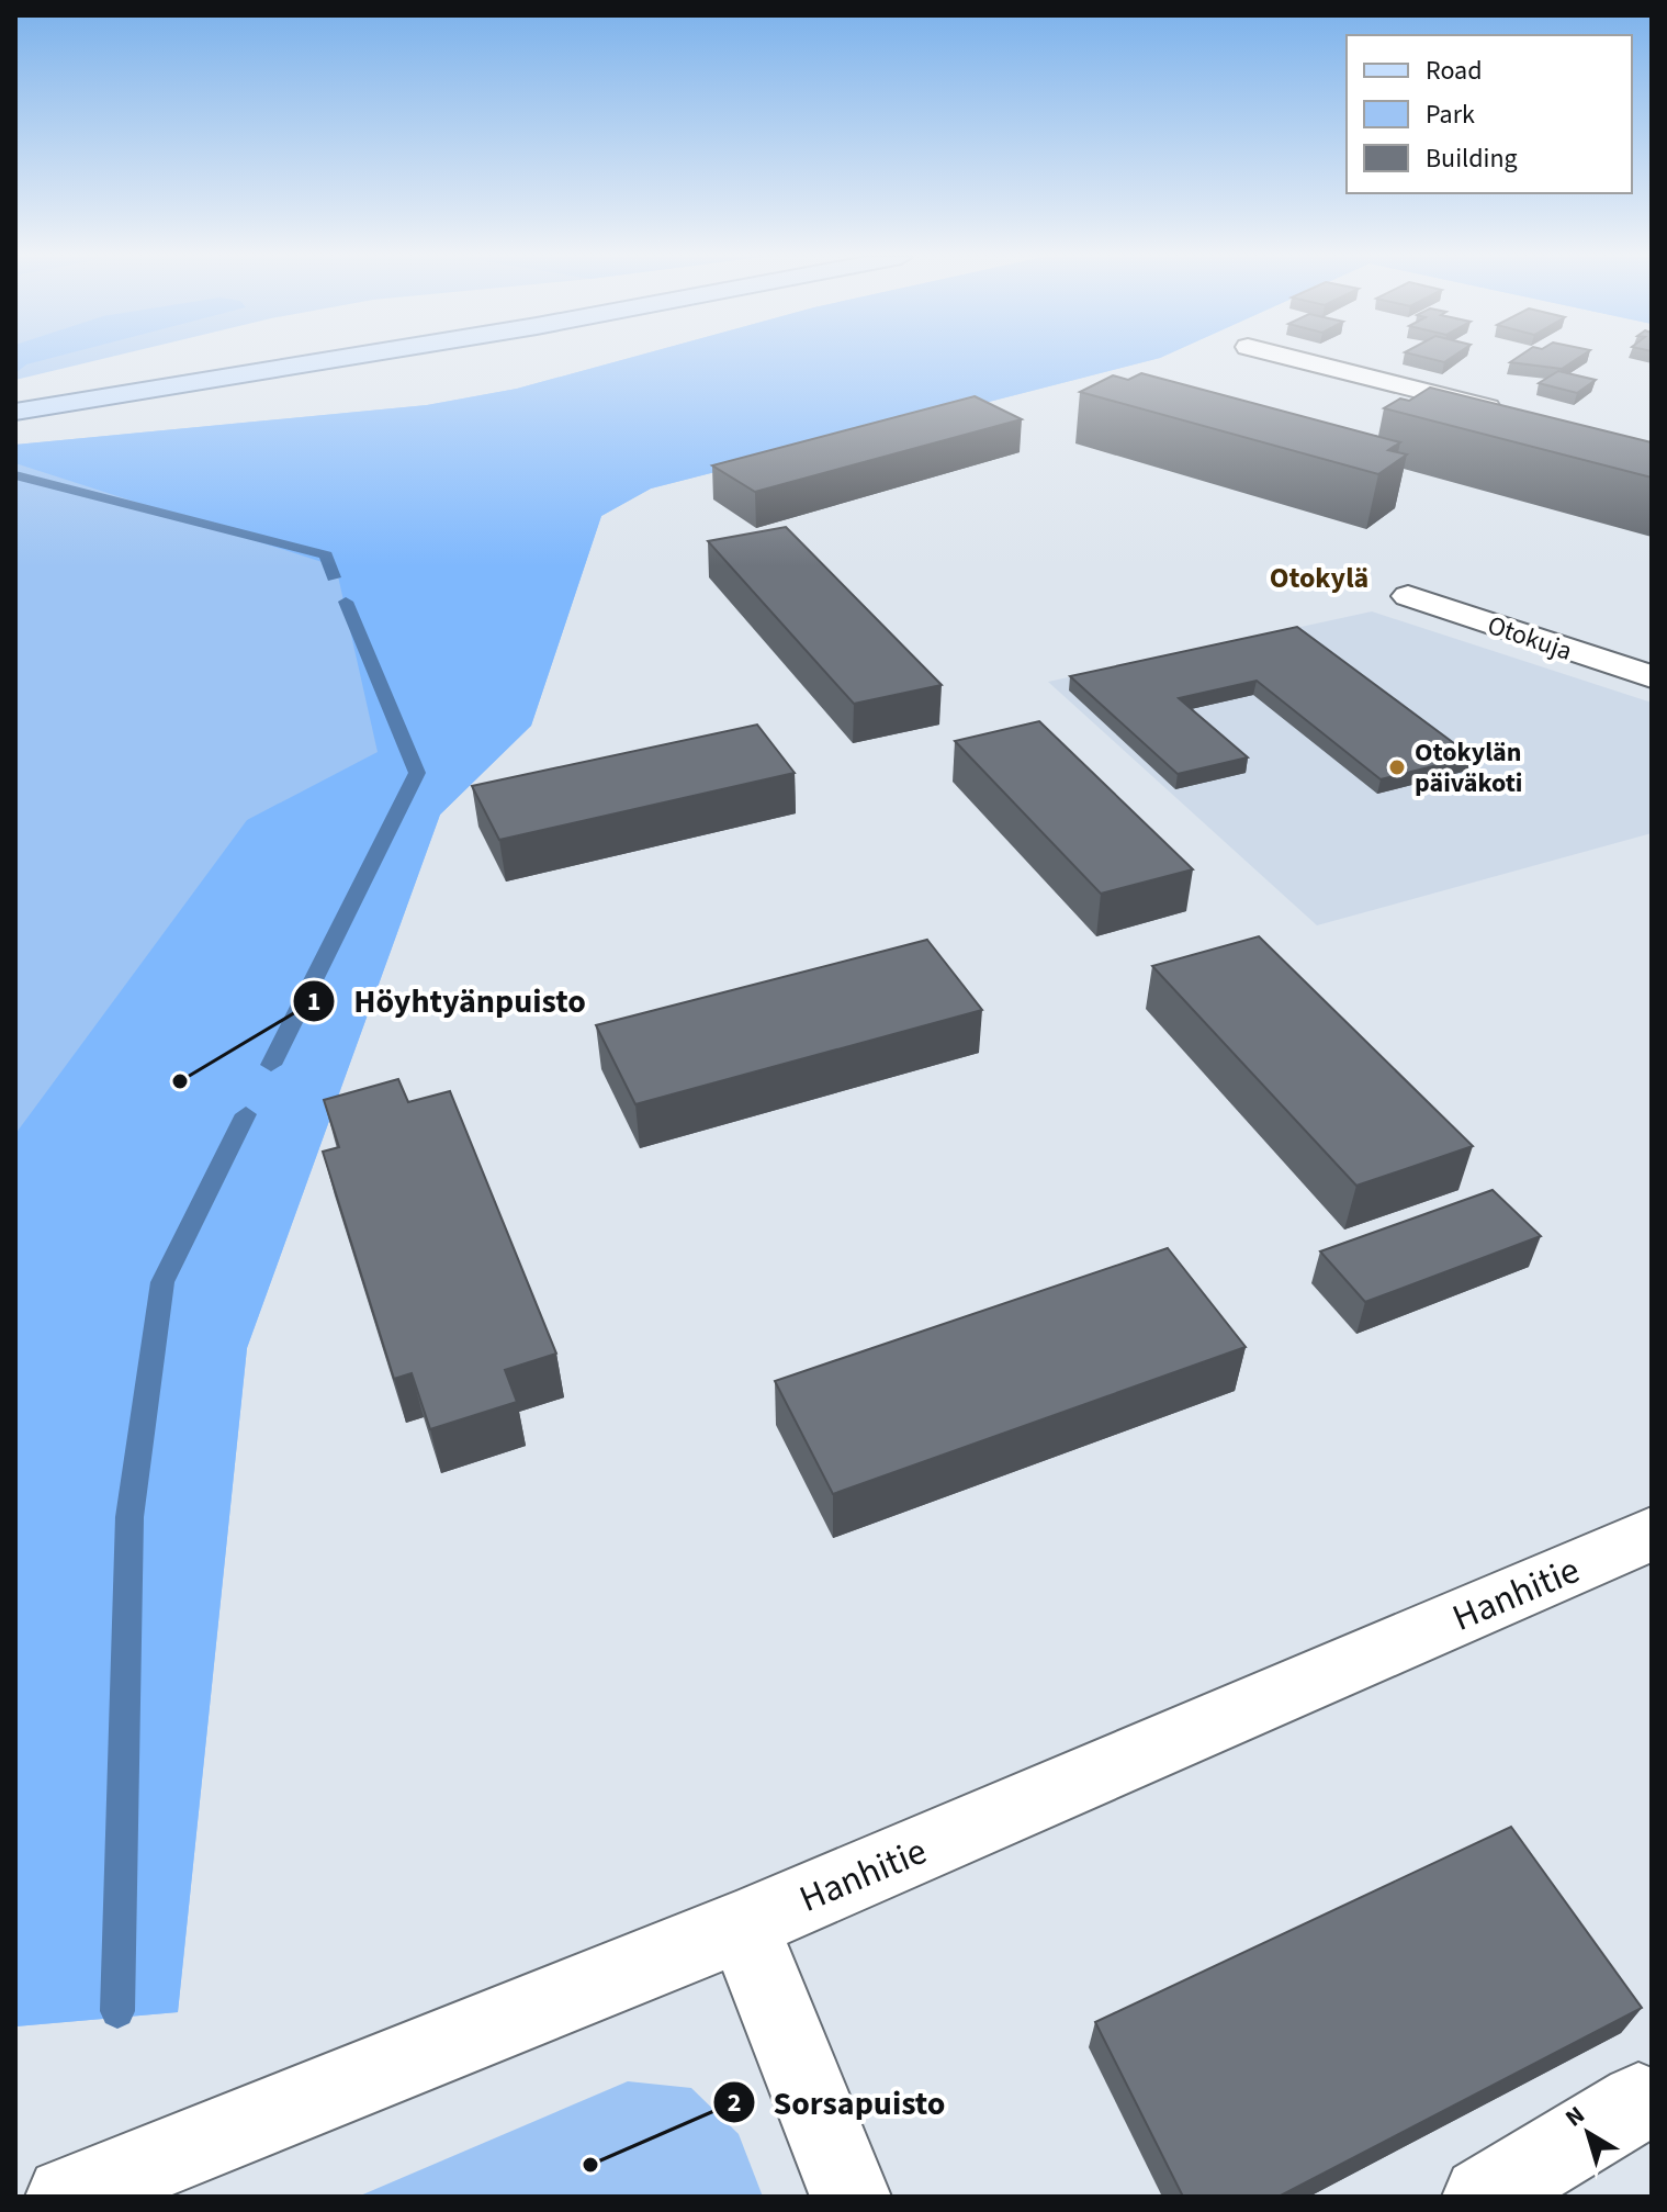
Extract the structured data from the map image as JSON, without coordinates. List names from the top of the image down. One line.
{"streets":{"street":["Otokuja","Hanhitie"]},"districts":["Otokylä"],"places":["Otokylän päiväkoti","Höyhtyänpuisto","Sorsapuisto"],"legend":["Road","Park","Building"],"north":"top left"}
